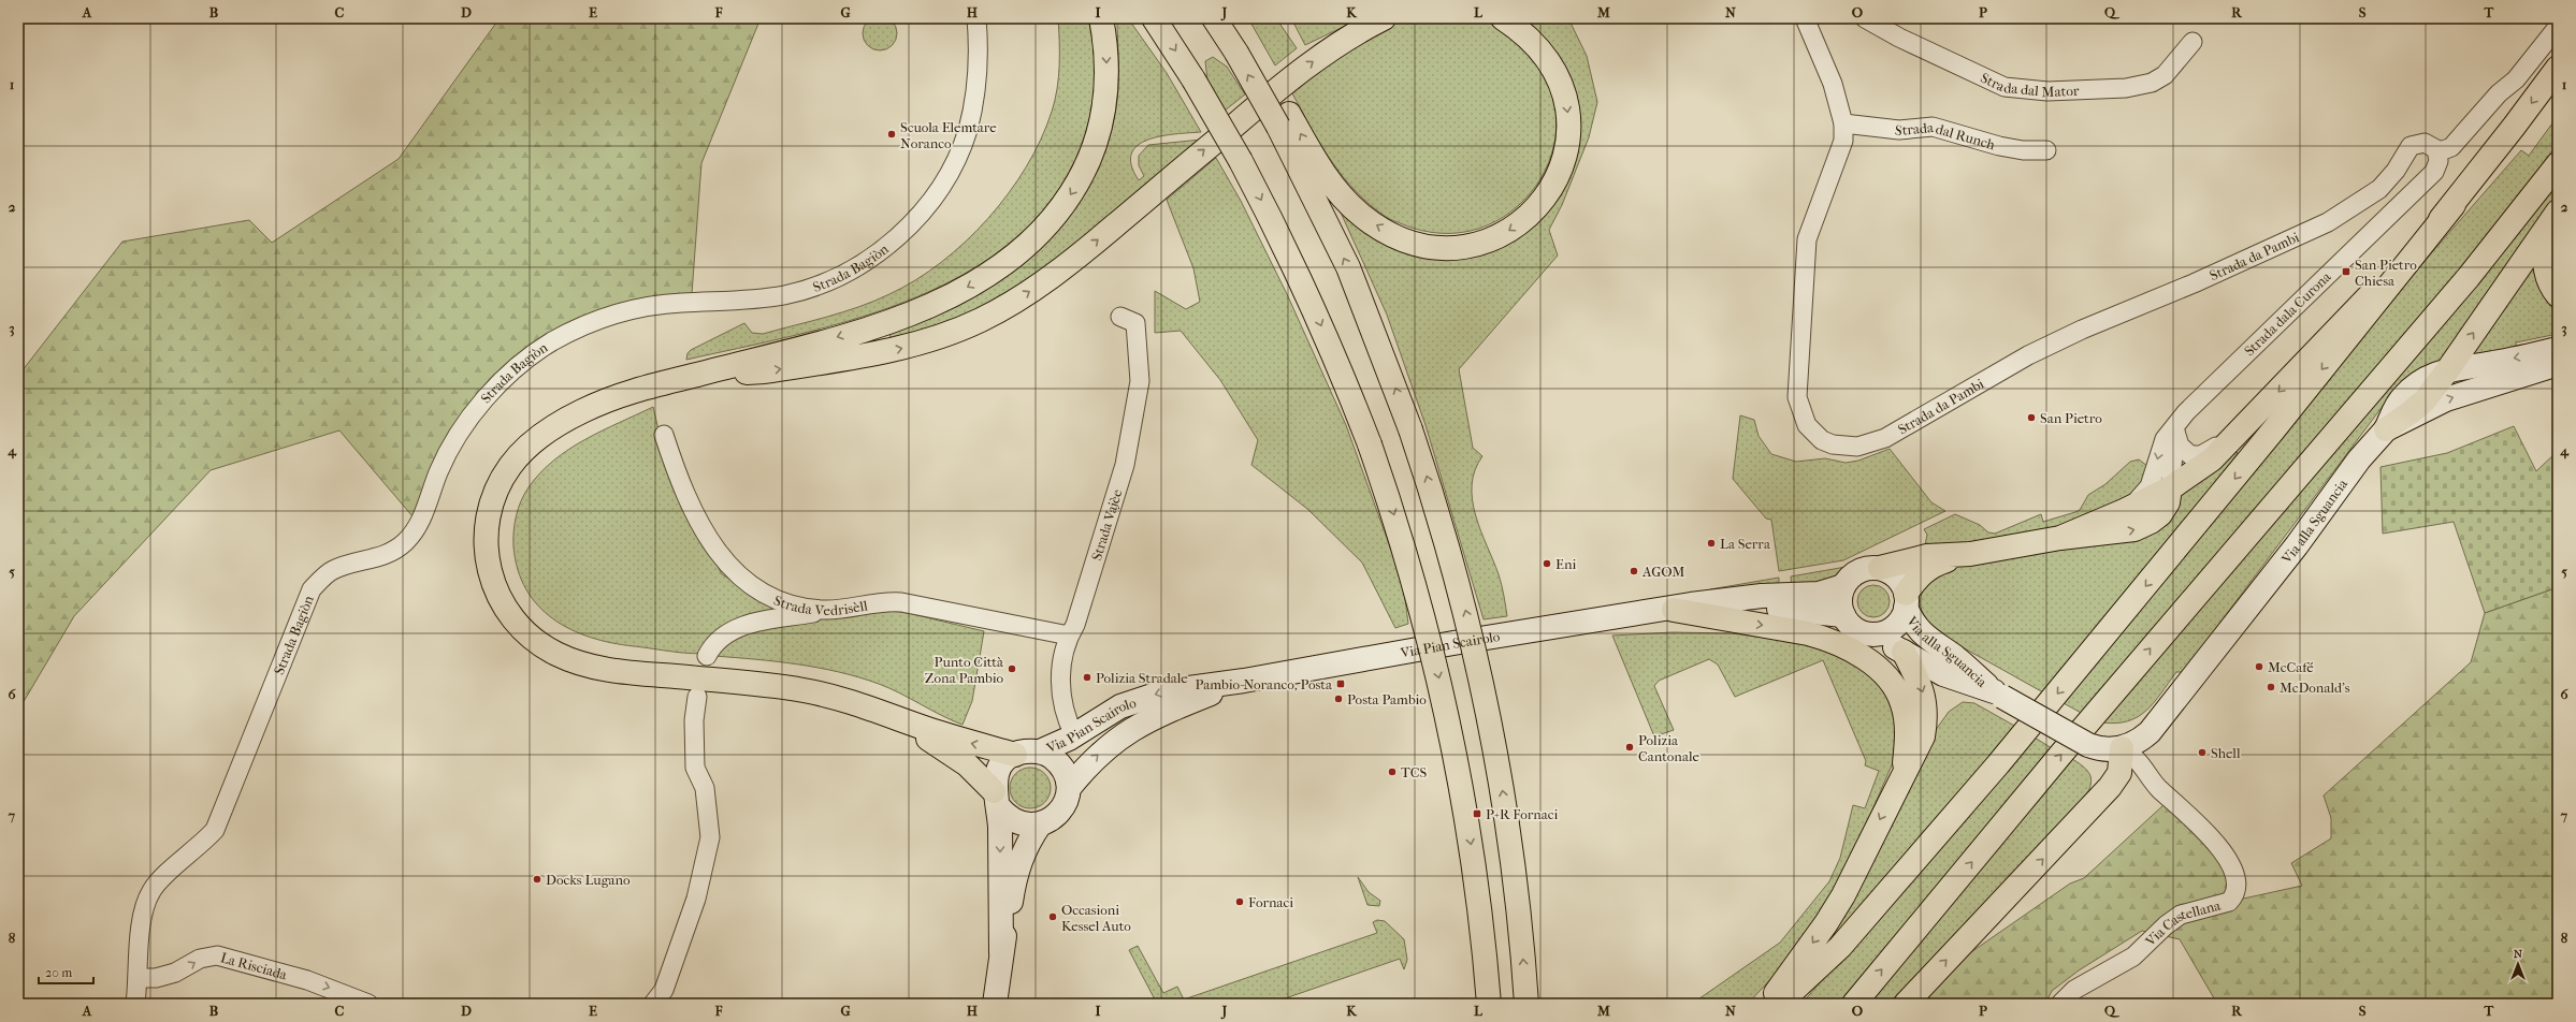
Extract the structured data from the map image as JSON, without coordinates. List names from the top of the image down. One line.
{"streets":{"main road":["Via alla Sguancia","Via Pian Scairolo"],"street":["Strada dal Mator","Strada dal Runch","Strada da Pambi","Strada Bagiòn","Strada dala Curona","Strada Vajèe","Strada Vedrisèll","Via Castellana","La Risciada"]},"crossings":[["Strada dal Runch","Strada da Pambi"],["Strada da Pambi","Strada dala Curona"],["Strada Bagiòn","La Risciada"],["Via alla Sguancia","Via Pian Scairolo"],["Via alla Sguancia","Via Castellana"],["Strada Vajèe","Strada Vedrisèll"],["Strada Vajèe","Via Pian Scairolo"]],"one_way":["La Risciada"],"places":{"other":["Scuola Elemtare Noranco","San Pietro","La Serra","Eni","AGOM","McCafé","Punto Città Zona Pambio","Polizia Stradale","McDonald's","Posta Pambio","Polizia Cantonale","Shell","TCS","Docks Lugano","Fornaci","Occasioni Kessel Auto"],"transit":["San Pietro Chiesa","Pambio-Noranco, Posta","P+R Fornaci"]},"scale_bar":"20 m","north":"top","grid":{"columns":["A","B","C","D","E","F","G","H","I","J","K","L","M","N","O","P","Q","R","S","T"],"rows":["1","2","3","4","5","6","7","8"]}}
